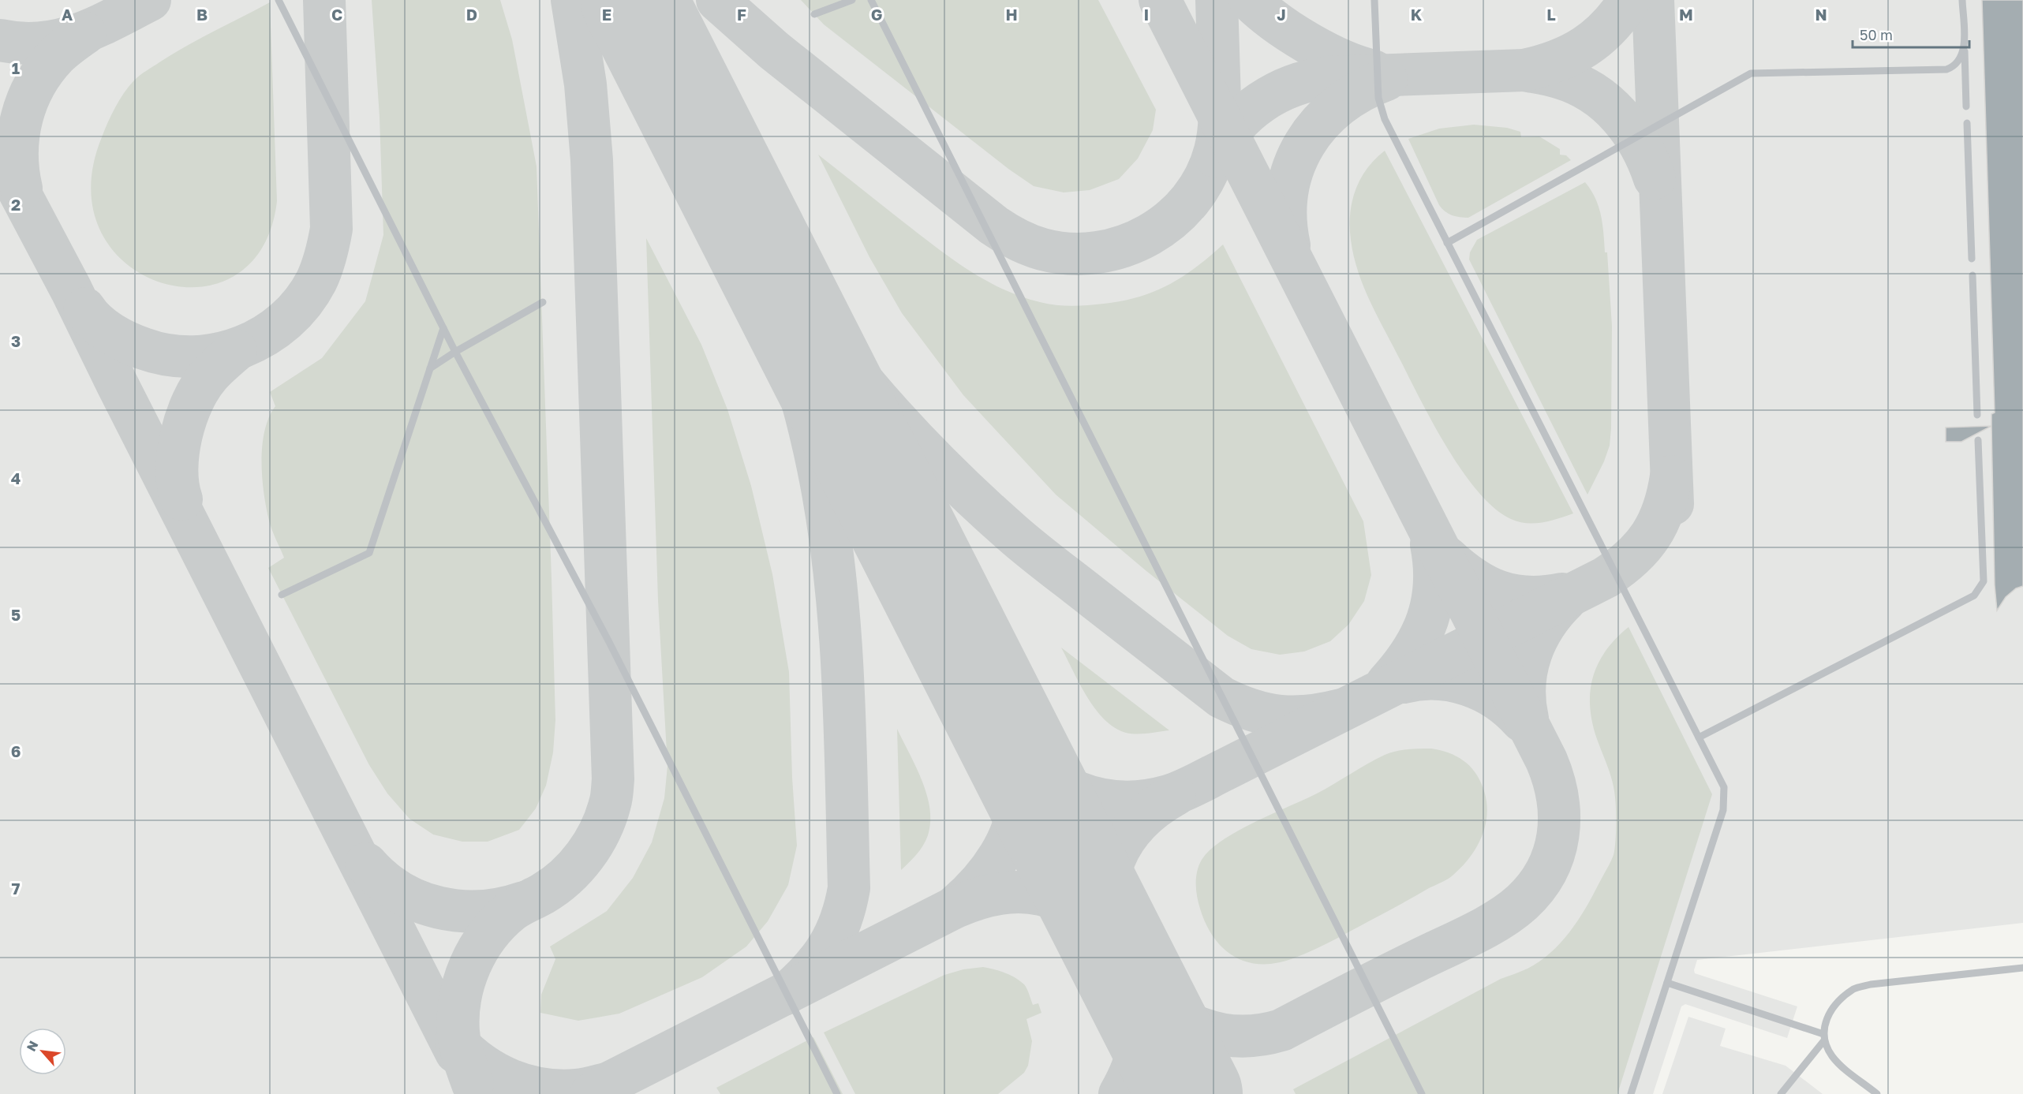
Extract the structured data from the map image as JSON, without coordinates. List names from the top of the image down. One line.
{"scale_bar":"50 m","north":"top left","grid":{"columns":["A","B","C","D","E","F","G","H","I","J","K","L","M","N"],"rows":["1","2","3","4","5","6","7"]}}
